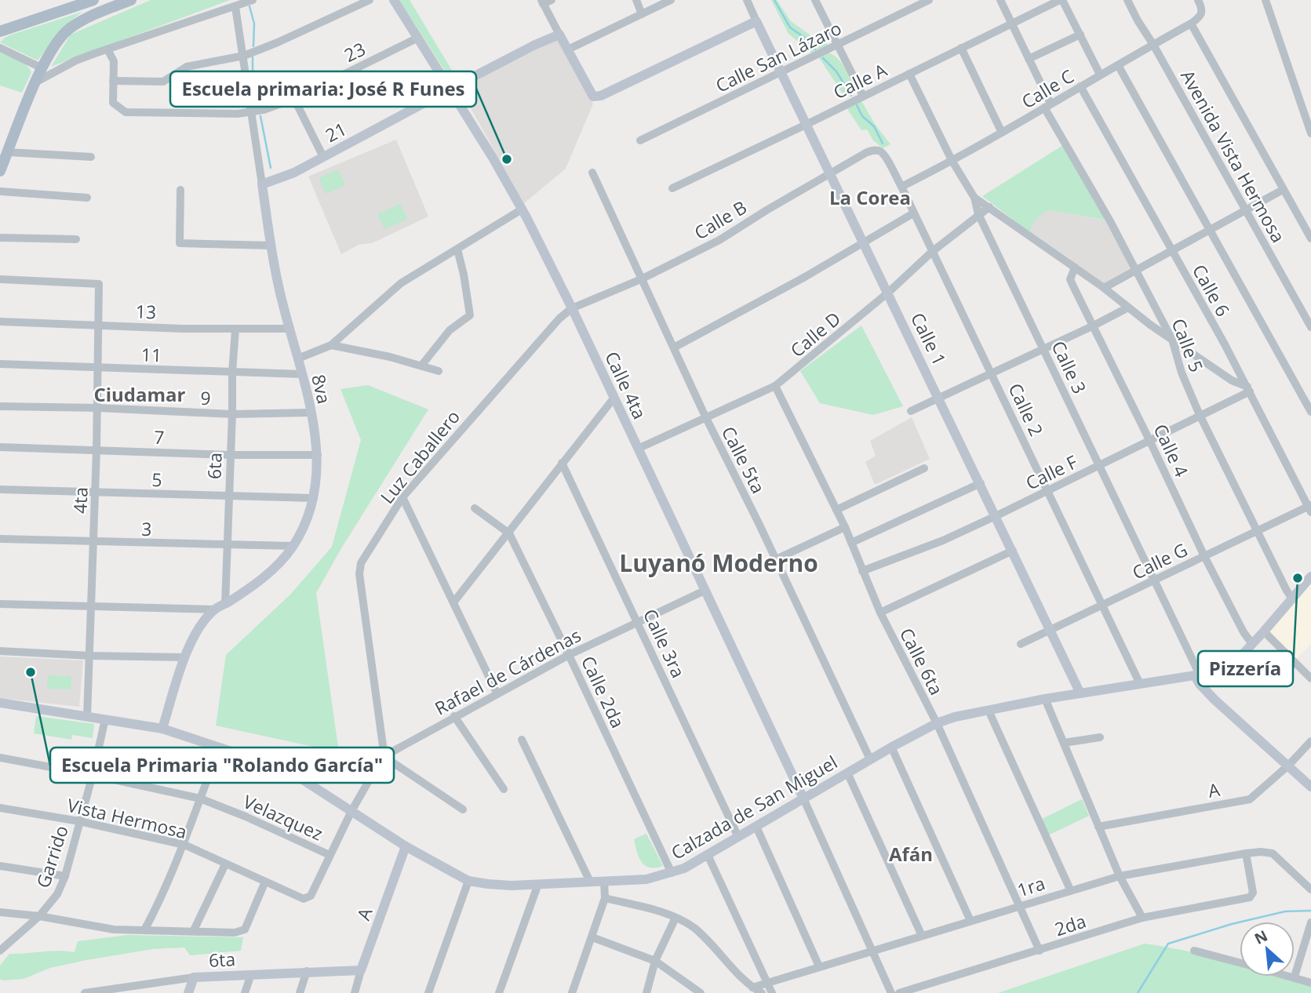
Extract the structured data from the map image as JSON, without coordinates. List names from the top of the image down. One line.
{"streets":{"street":["23","Calle San Lázaro","Calle A","Calle C","21","Avenida Vista Hermosa","Calle B","Calle 6","13","Calle D","Calle 1","Calle 5","11","Calle 3","Calle 4ta","8va","9","Calle 2","7","Calle 4","Luz Caballero","Calle 5ta","6ta","Calle F","5","4ta","3","Calle G","Calle 3ra","Calle 6ta","Rafael de Cárdenas","Calle 2da","A","Calzada de San Miguel","Velazquez","Vista Hermosa","Garrido","1ra","2da"]},"crossings":[["23","Calle 4ta"],["23","8va"],["Calle San Lázaro","Calle 1"],["Calle A","Calle 1"],["Calle A","Calle 5"],["Calle A","Calle 3"],["Calle C","Avenida Vista Hermosa"],["Calle C","Calle 6"],["Calle C","Calle 5"],["Calle C","Calle 3"],["Calle C","Calle 2"],["21","Calle 4ta"],["21","8va"],["Calle B","Calle 1"],["Calle B","Calle 4ta"],["Calle B","Calle 2"],["Calle B","Luz Caballero"],["Calle B","Calle 5ta"],["Calle 6","Calle F"],["Calle 6","Calle G"],["13","8va"],["13","6ta"],["13","4ta"],["Calle D","Calle 1"],["Calle D","Calle 3"],["Calle D","Calle 4ta"],["Calle D","Calle 2"],["Calle D","Calle 5ta"],["Calle D","Calle 6ta"],["Calle 1","Calle F"],["Calle 1","Calle G"],["Calle 1","Calzada de San Miguel"],["Calle 5","Calle F"],["Calle 5","Calle G"],["Calle 5","Calzada de San Miguel"],["11","8va"],["11","6ta"],["11","4ta"],["Calle 3","Calle F"],["Calle 3","Calle G"],["Calle 3","Calzada de San Miguel"],["Calle 4ta","Luz Caballero"],["Calle 4ta","Rafael de Cárdenas"],["Calle 4ta","Calzada de San Miguel"],["8va","9"],["8va","7"],["8va","6ta"],["8va","5"],["8va","3"],["8va","Calzada de San Miguel"],["9","6ta"],["9","4ta"],["Calle 2","Calle F"],["Calle 2","Calle G"],["Calle 2","Calzada de San Miguel"],["7","6ta"],["7","4ta"],["Calle 4","Calle F"],["Calle 4","Calle G"],["Calle 4","Calzada de San Miguel"],["Luz Caballero","Rafael de Cárdenas"],["Calle 5ta","Calzada de San Miguel"],["6ta","5"],["6ta","3"],["6ta","A"],["Calle F","Calle 6ta"],["5","4ta"],["4ta","3"],["4ta","Calzada de San Miguel"],["Calle 3ra","Rafael de Cárdenas"],["Calle 3ra","Calzada de San Miguel"],["Calle 6ta","Calzada de San Miguel"],["Calle 6ta","1ra"],["Calle 6ta","2da"],["Rafael de Cárdenas","Calle 2da"],["Rafael de Cárdenas","Calzada de San Miguel"],["Rafael de Cárdenas","Velazquez"],["Rafael de Cárdenas","Vista Hermosa"],["Calle 2da","Calzada de San Miguel"],["A","Calzada de San Miguel"],["Calzada de San Miguel","Garrido"],["Velazquez","Garrido"],["Vista Hermosa","Garrido"],["1ra","2da"]],"districts":["La Corea","Ciudamar","Luyanó Moderno","Afán"],"places":["Escuela primaria: José R Funes","Pizzería","Escuela Primaria \"Rolando García\""],"north":"top left"}
